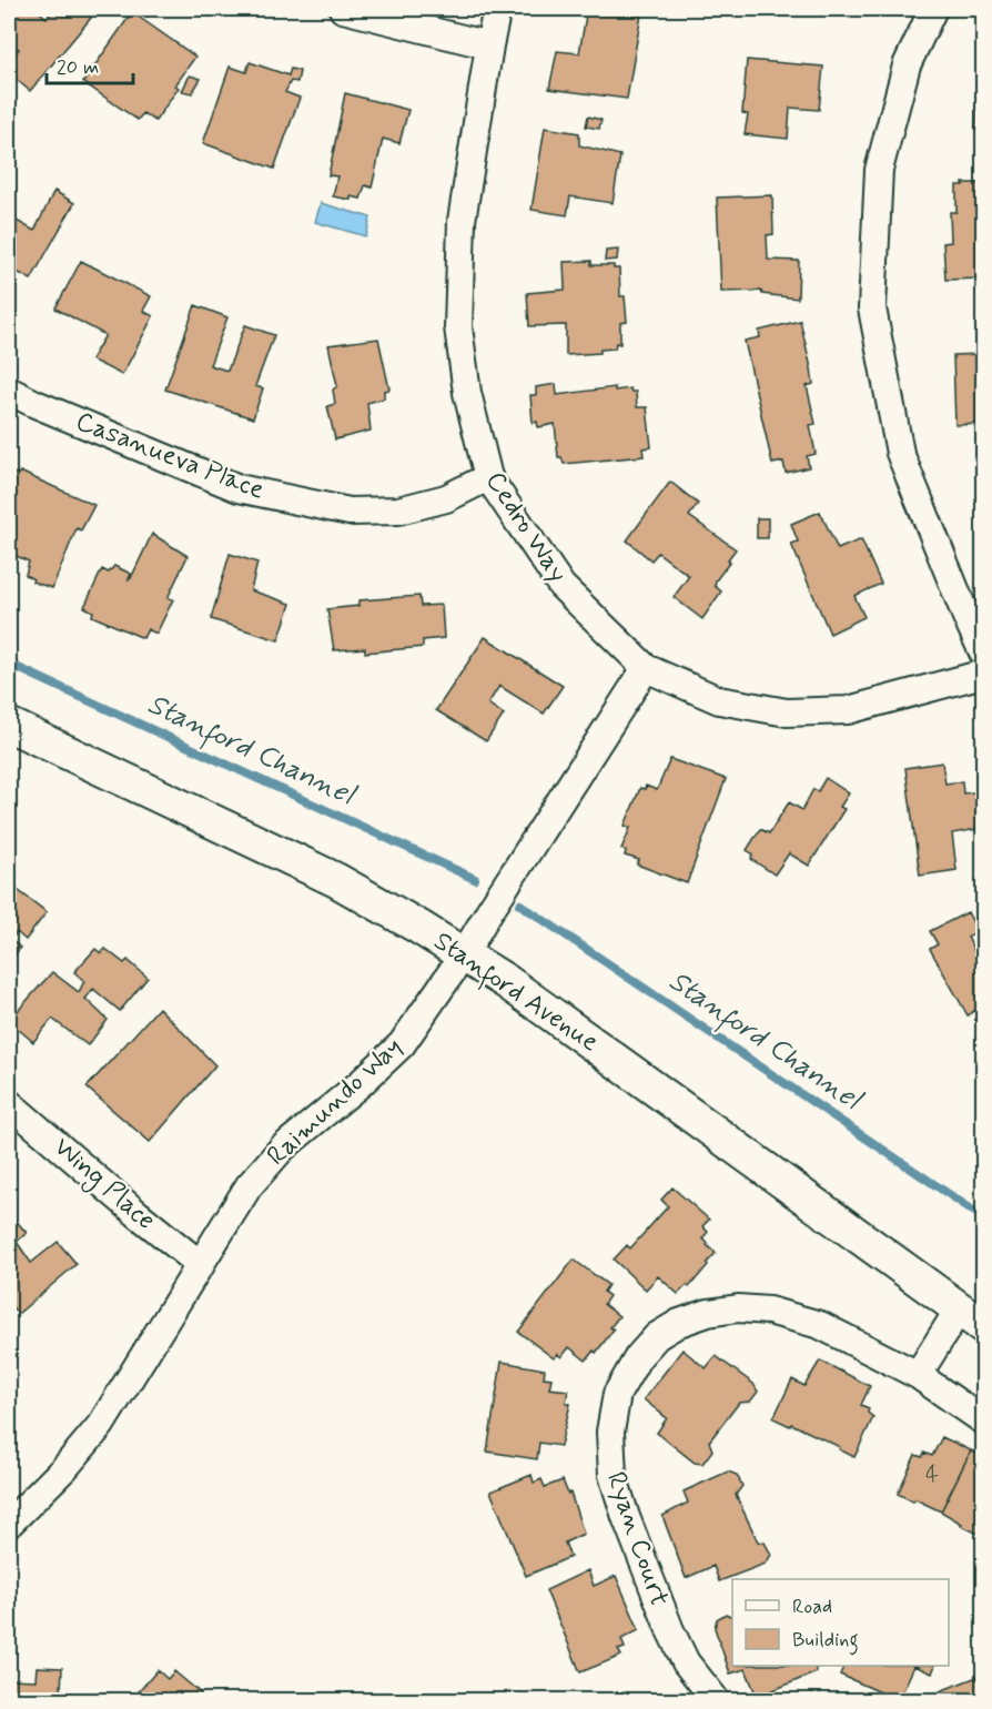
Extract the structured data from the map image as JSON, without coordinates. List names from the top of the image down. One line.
{"streets":{"street":["Casanueva Place","Cedro Way","Stanford Avenue","Raimundo Way","Wing Place","Ryan Court"]},"crossings":[["Casanueva Place","Cedro Way"],["Cedro Way","Raimundo Way"],["Stanford Avenue","Raimundo Way"],["Raimundo Way","Wing Place"]],"water":["Stanford Channel"],"house_numbers":["4"],"legend":["Road","Building"],"scale_bar":"20 m"}
